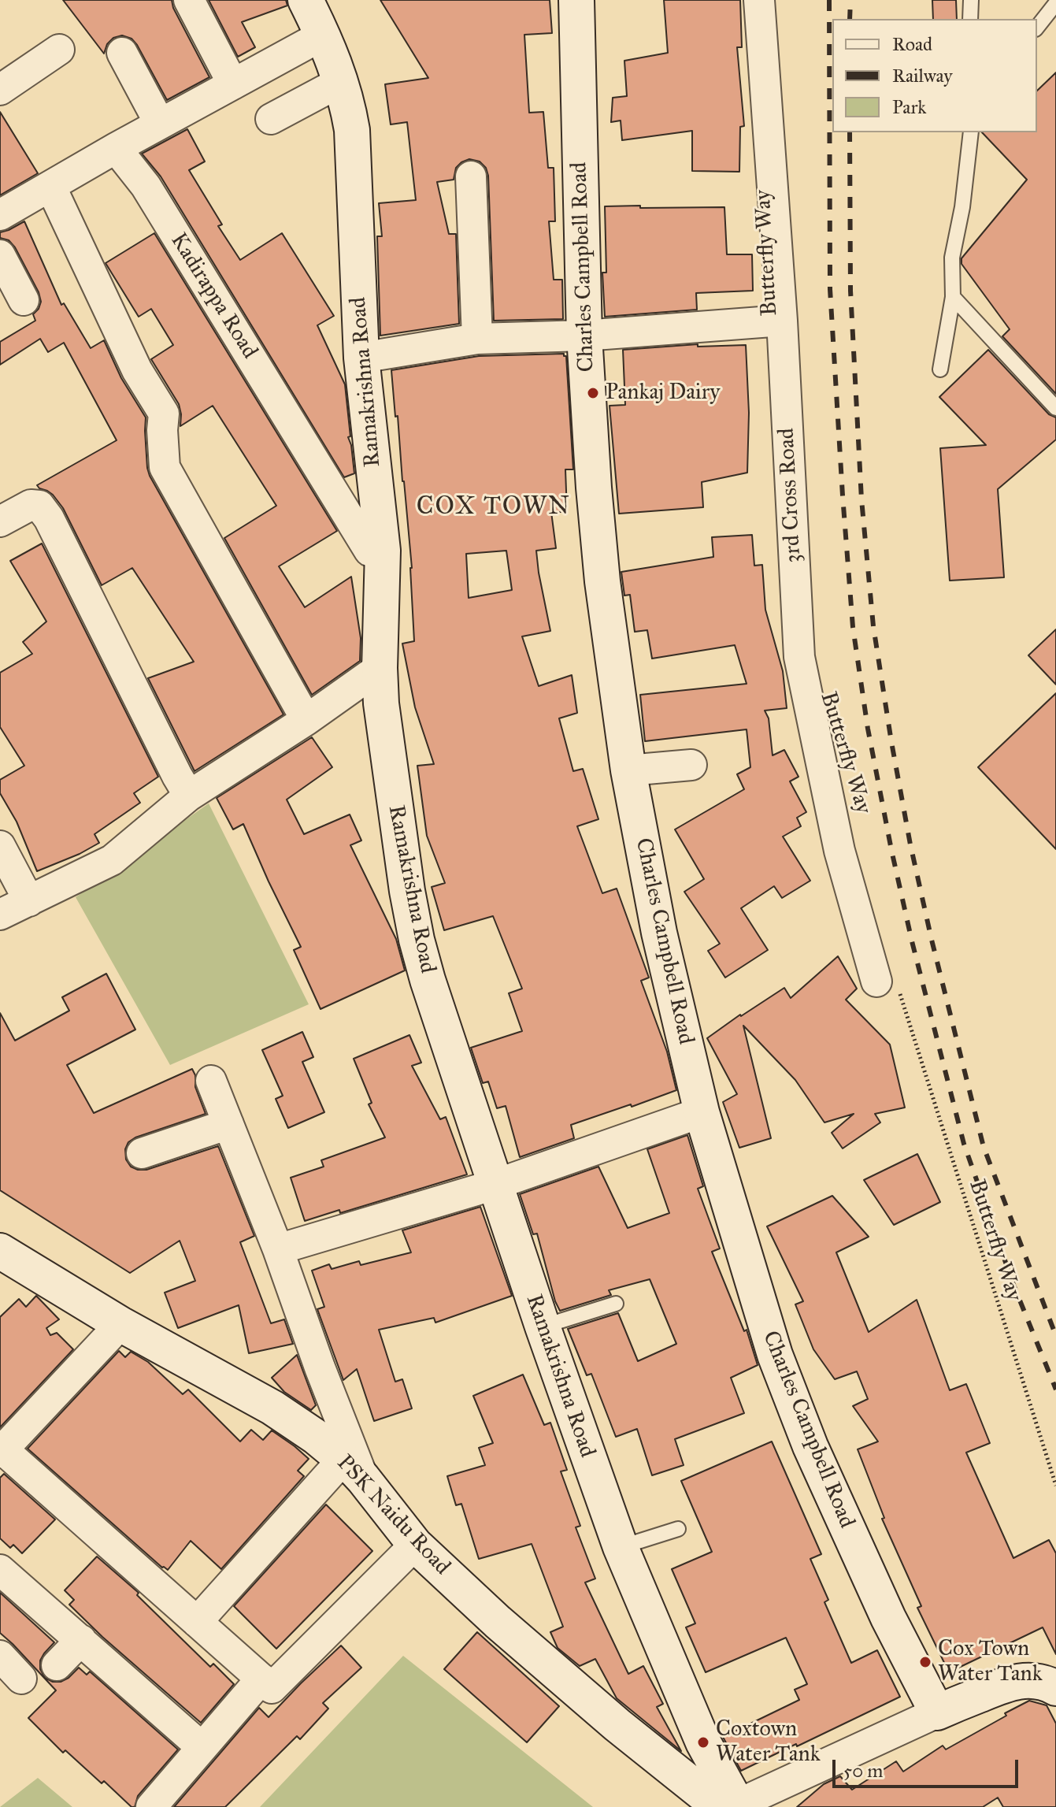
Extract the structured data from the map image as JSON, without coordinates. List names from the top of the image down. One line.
{"streets":{"street":["Charles Campbell Road","Kadirappa Road","Ramakrishna Road","3rd Cross Road","PSK Naidu Road"],"path":["Butterfly Way"]},"crossings":[["Butterfly Way","3rd Cross Road"],["Kadirappa Road","Ramakrishna Road"],["Ramakrishna Road","PSK Naidu Road"]],"districts":["COX TOWN"],"places":["Pankaj Dairy","Cox Town Water Tank","Coxtown Water Tank"],"legend":["Road","Railway","Park"],"scale_bar":"50 m"}
